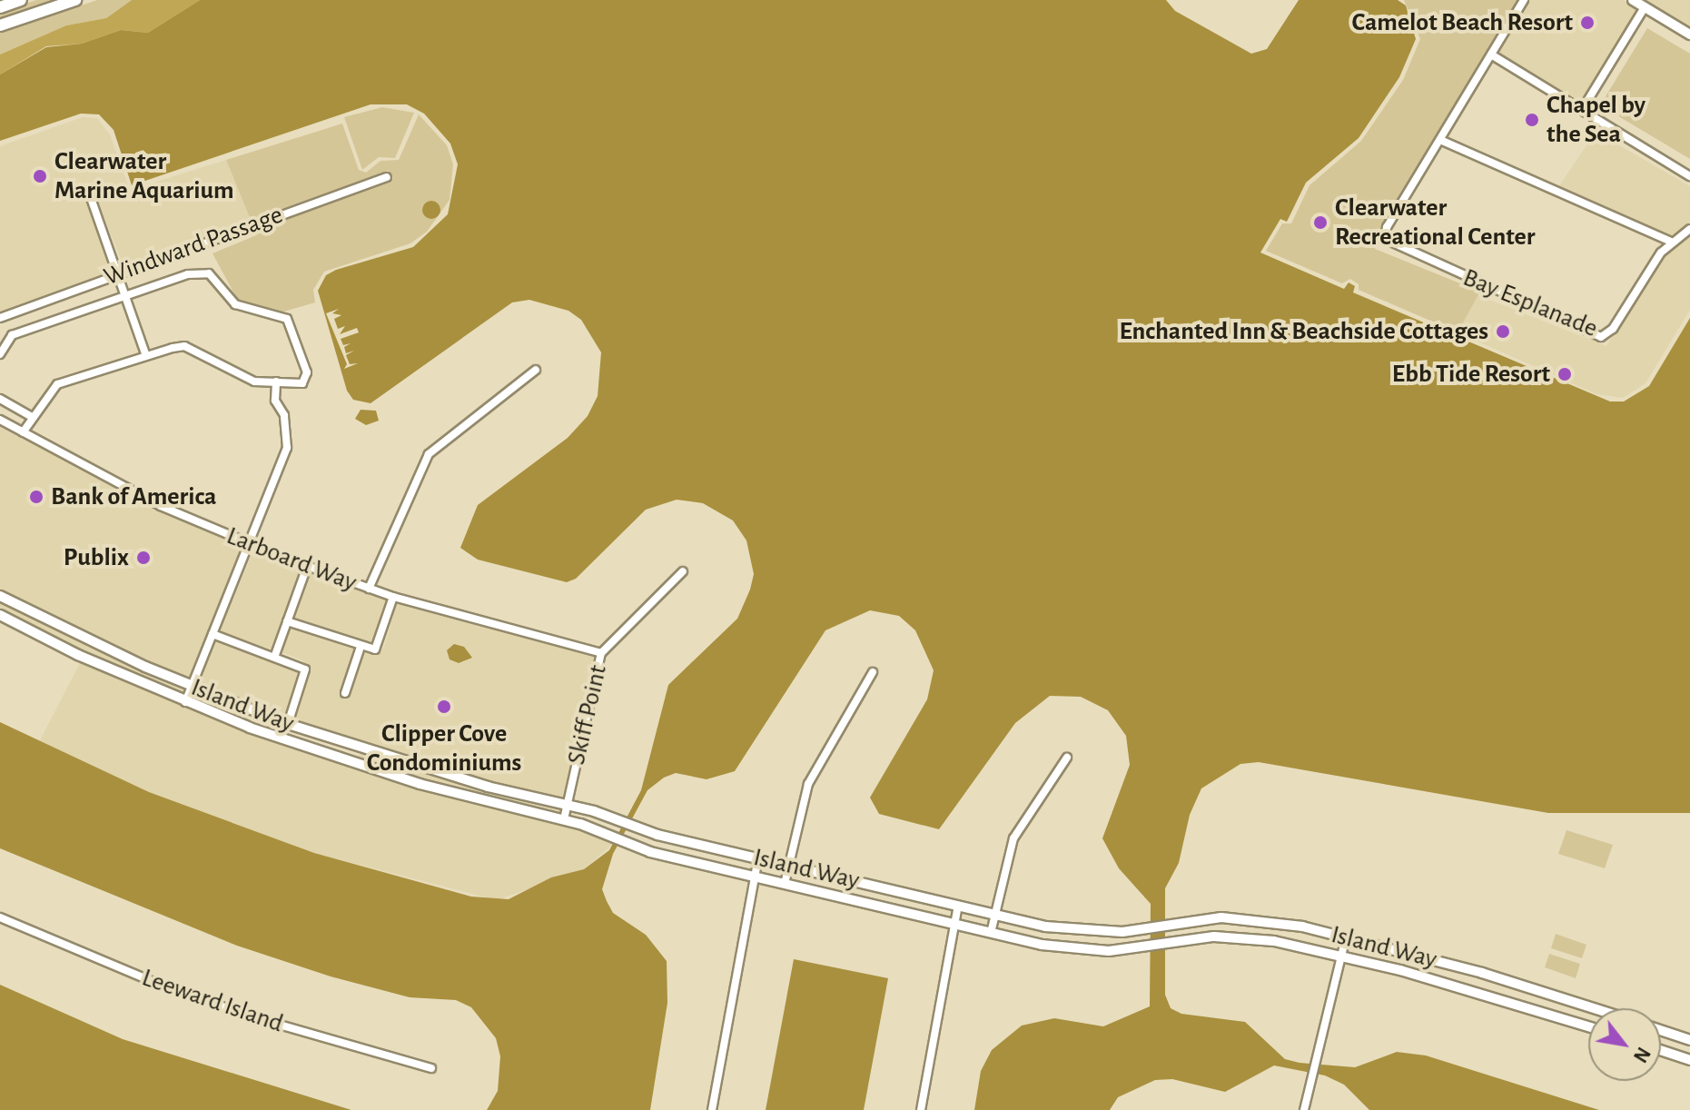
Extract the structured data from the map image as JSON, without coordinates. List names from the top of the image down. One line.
{"streets":{"street":["Windward Passage","Bay Esplanade","Larboard Way","Island Way","Skiff Point","Leeward Island"]},"crossings":[["Larboard Way","Skiff Point"],["Island Way","Skiff Point"]],"places":["Camelot Beach Resort","Chapel by the Sea","Clearwater Marine Aquarium","Clearwater Recreational Center","Enchanted Inn & Beachside Cottages","Ebb Tide Resort","Bank of America","Publix","Clipper Cove Condominiums"],"north":"bottom right"}
